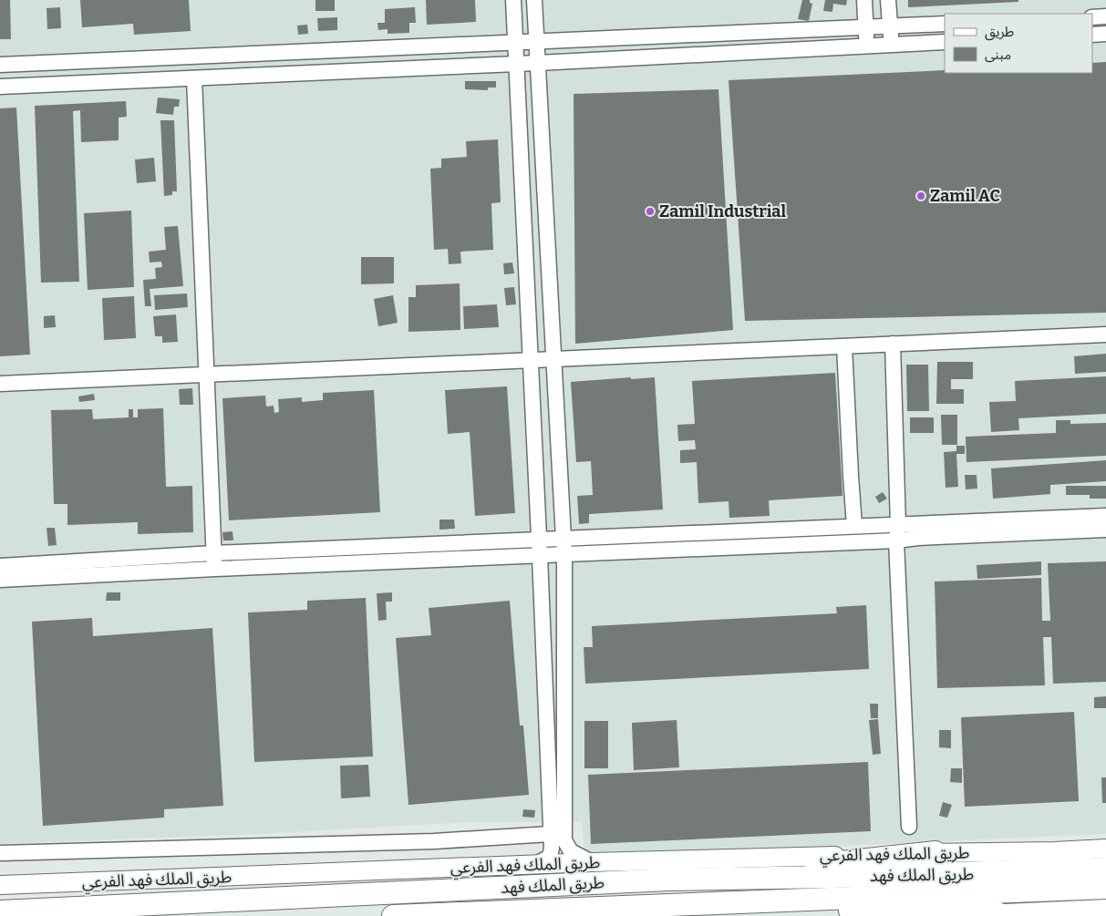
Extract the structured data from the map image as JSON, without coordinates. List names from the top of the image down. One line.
{"streets":{"highway":["طريق الملك فهد"],"main road":["طريق الملك فهد الفرعي"]},"places":["Zamil AC","Zamil Industrial"],"legend":["طريق","مبنى"]}
